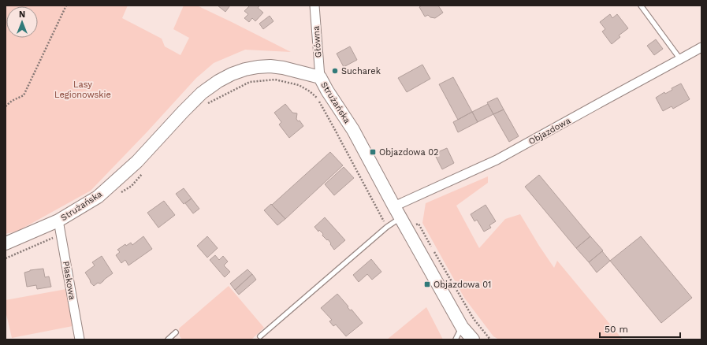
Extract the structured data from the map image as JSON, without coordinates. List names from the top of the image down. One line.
{"streets":{"main road":["Strużańska"],"street":["Główna","Objazdowa","Piaskowa"]},"crossings":[["Główna","Strużańska"],["Strużańska","Objazdowa"],["Strużańska","Piaskowa"]],"parks":["Lasy Legionowskie"],"places":{"other":["Sucharek"],"transit":["Objazdowa 02","Objazdowa 01"]},"scale_bar":"50 m","north":"top"}
